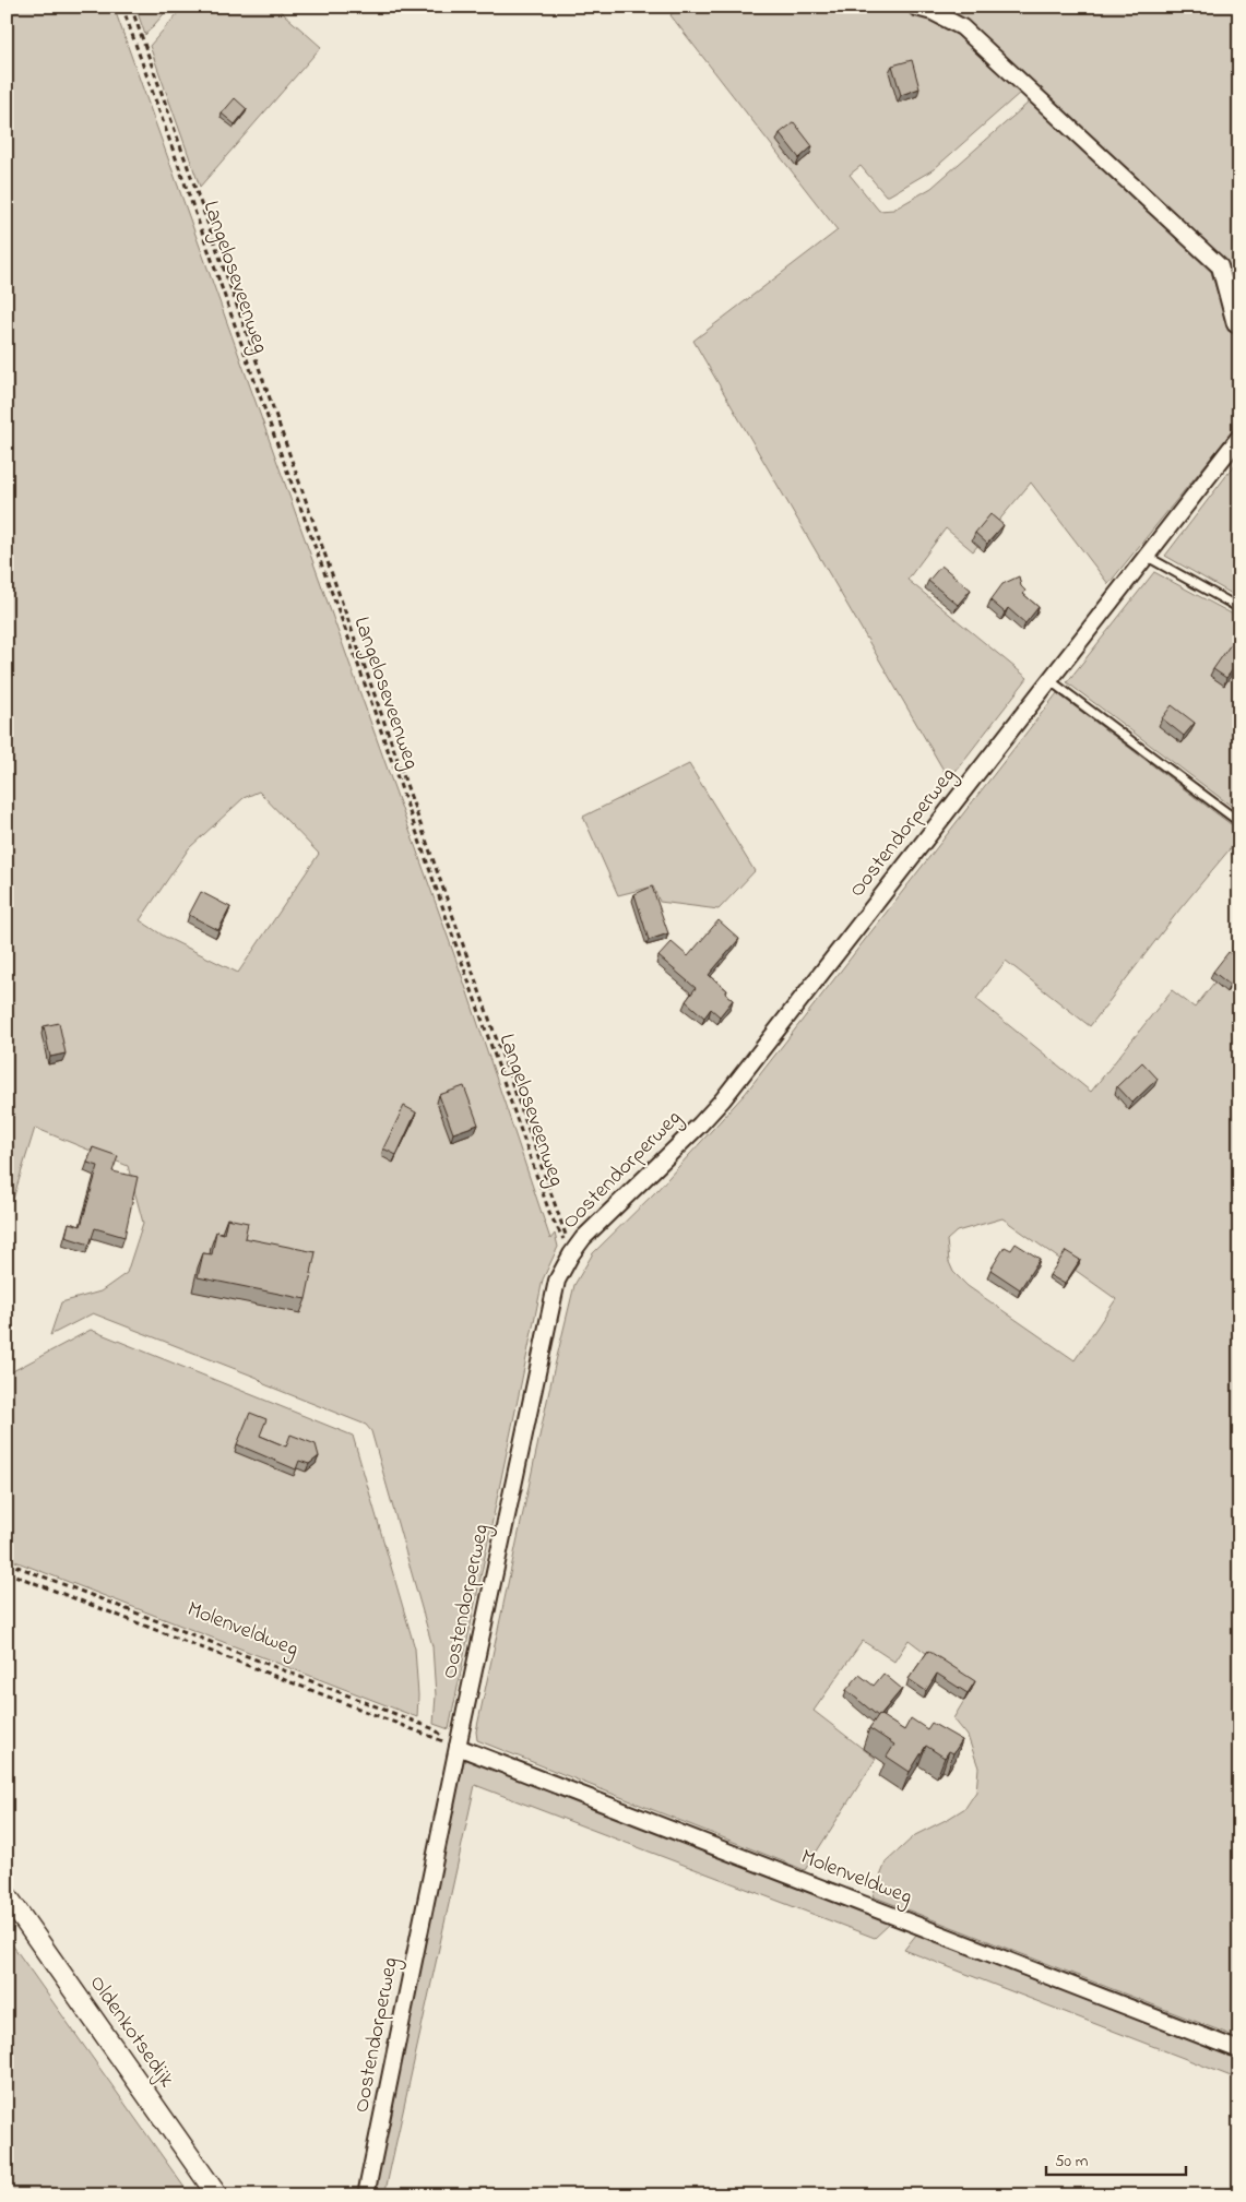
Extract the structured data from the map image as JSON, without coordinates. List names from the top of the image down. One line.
{"streets":{"street":["Oostendorperweg","Molenveldweg","Oldenkotsedijk"],"path":["Langeloseveenweg"]},"crossings":[["Langeloseveenweg","Oostendorperweg"],["Oostendorperweg","Molenveldweg"]],"scale_bar":"50 m"}
